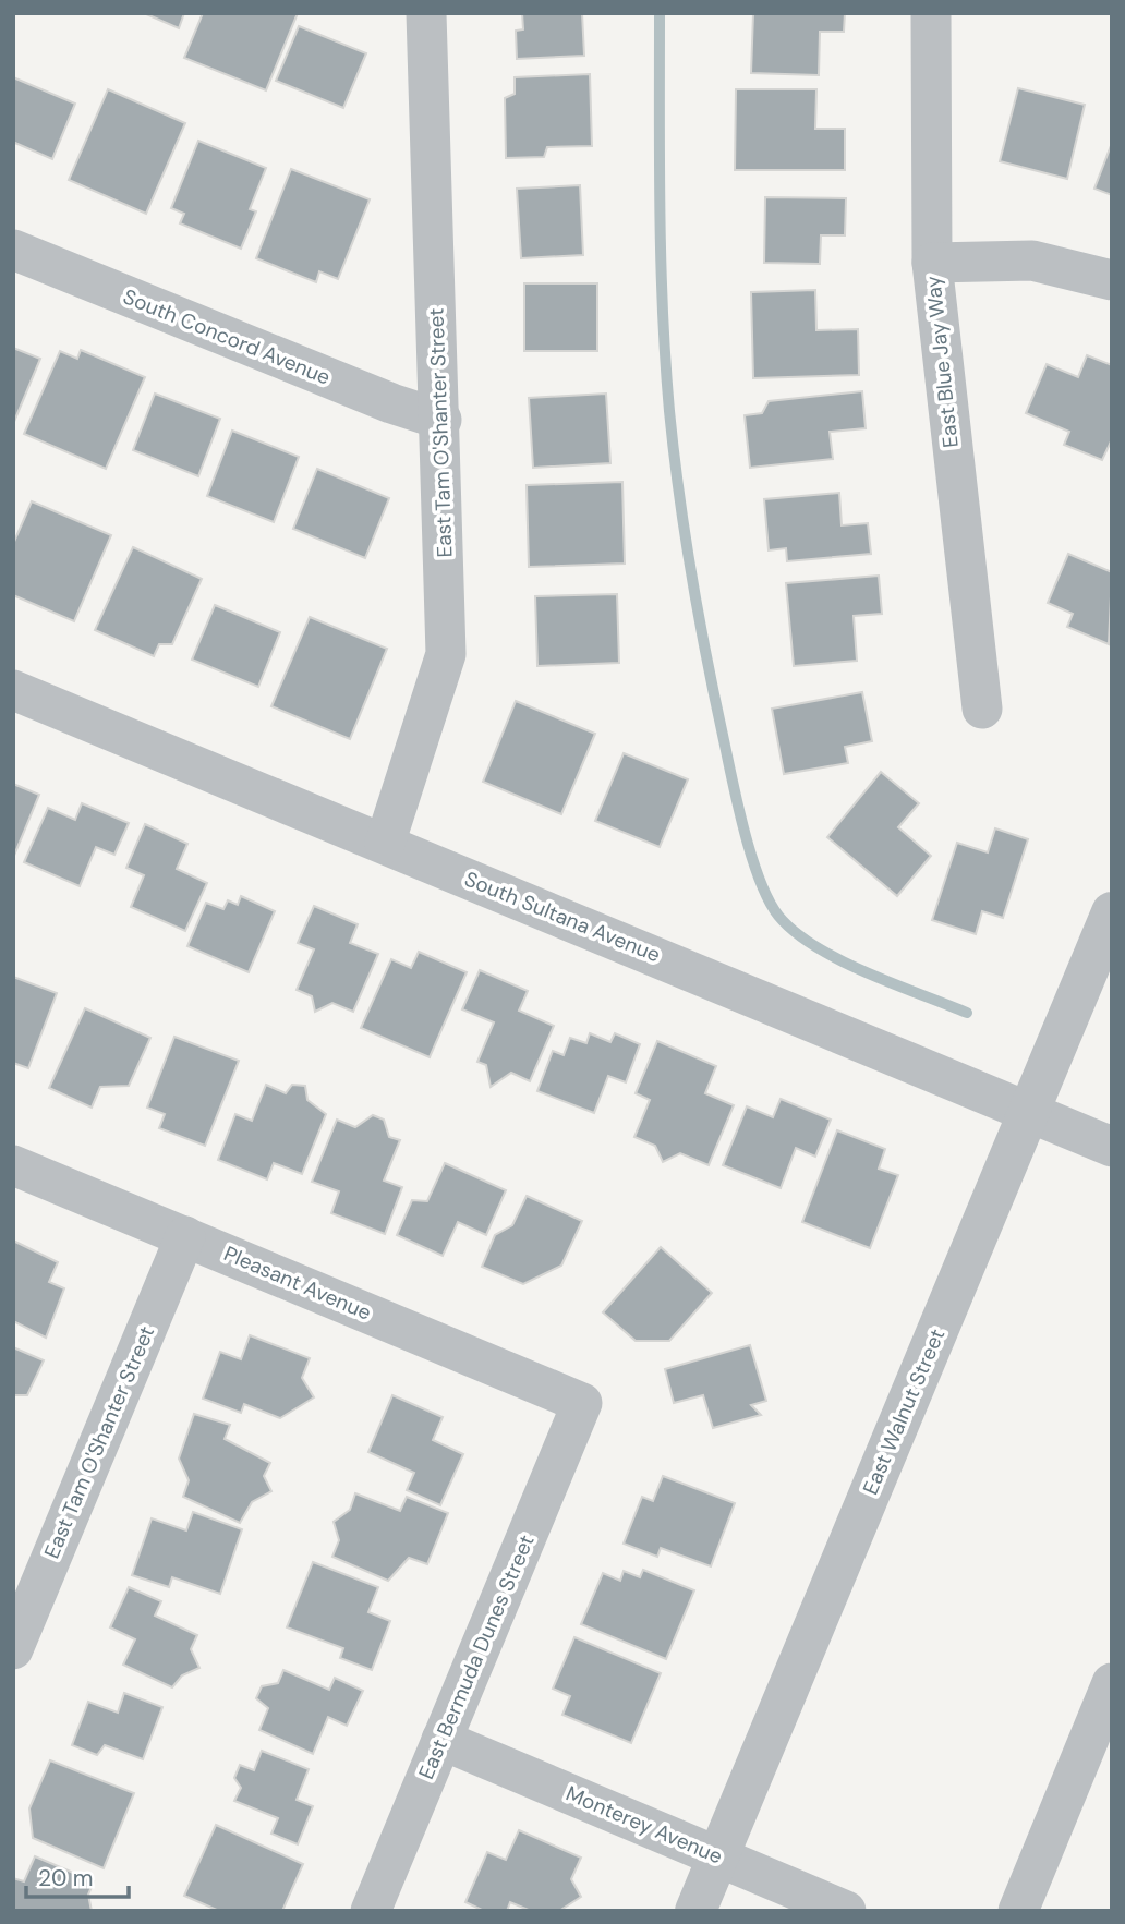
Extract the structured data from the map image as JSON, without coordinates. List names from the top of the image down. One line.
{"streets":{"street":["South Concord Avenue","East Blue Jay Way","East Tam O'Shanter Street","South Sultana Avenue","Pleasant Avenue","East Walnut Street","East Bermuda Dunes Street","Monterey Avenue"]},"crossings":[["South Concord Avenue","East Tam O'Shanter Street"],["East Tam O'Shanter Street","South Sultana Avenue"],["East Tam O'Shanter Street","Pleasant Avenue"],["South Sultana Avenue","East Walnut Street"],["Pleasant Avenue","East Bermuda Dunes Street"],["East Walnut Street","Monterey Avenue"],["East Bermuda Dunes Street","Monterey Avenue"]],"scale_bar":"20 m"}
